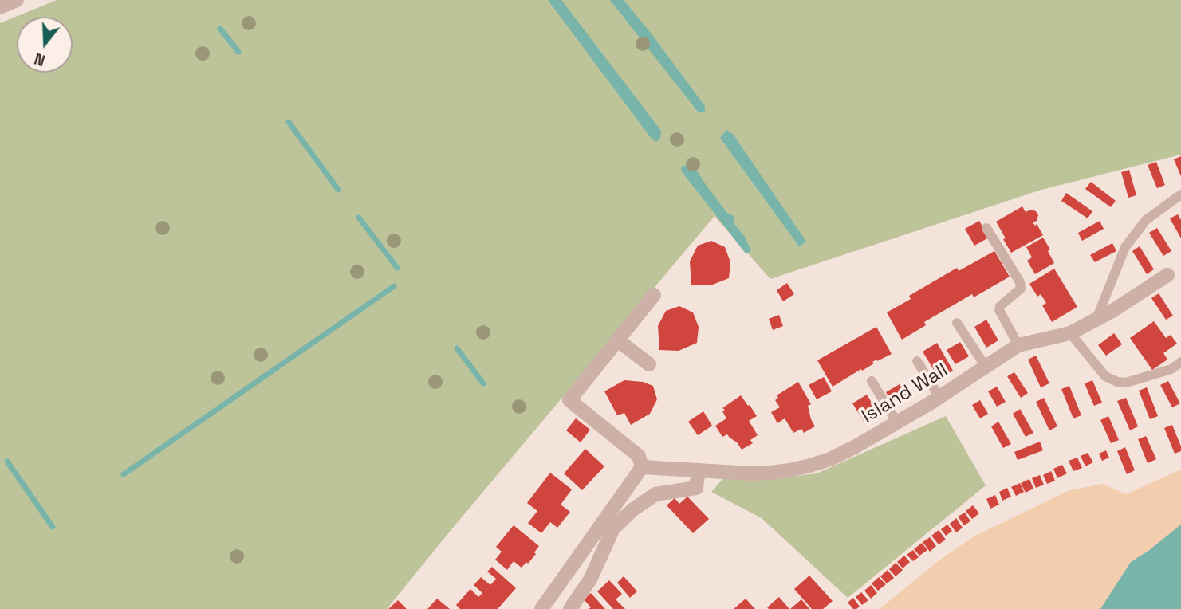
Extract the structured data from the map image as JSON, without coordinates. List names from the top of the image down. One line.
{"streets":{"street":["Island Wall"]},"north":"bottom"}
